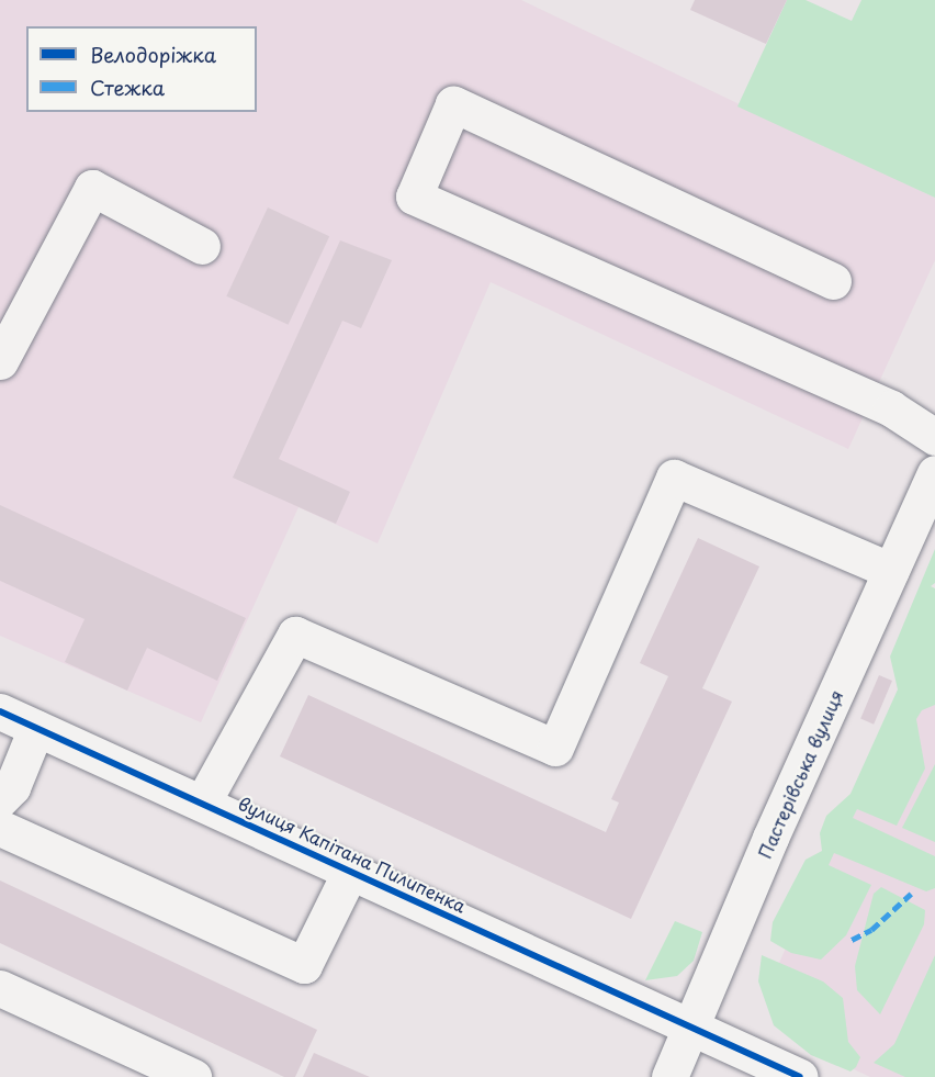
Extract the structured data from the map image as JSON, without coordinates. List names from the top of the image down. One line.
{"streets":{"street":["Пастерівська вулиця","вулиця Капітана Пилипенка"]},"crossings":[["Пастерівська вулиця","вулиця Капітана Пилипенка"]],"legend":["Велодоріжка","Стежка"]}
